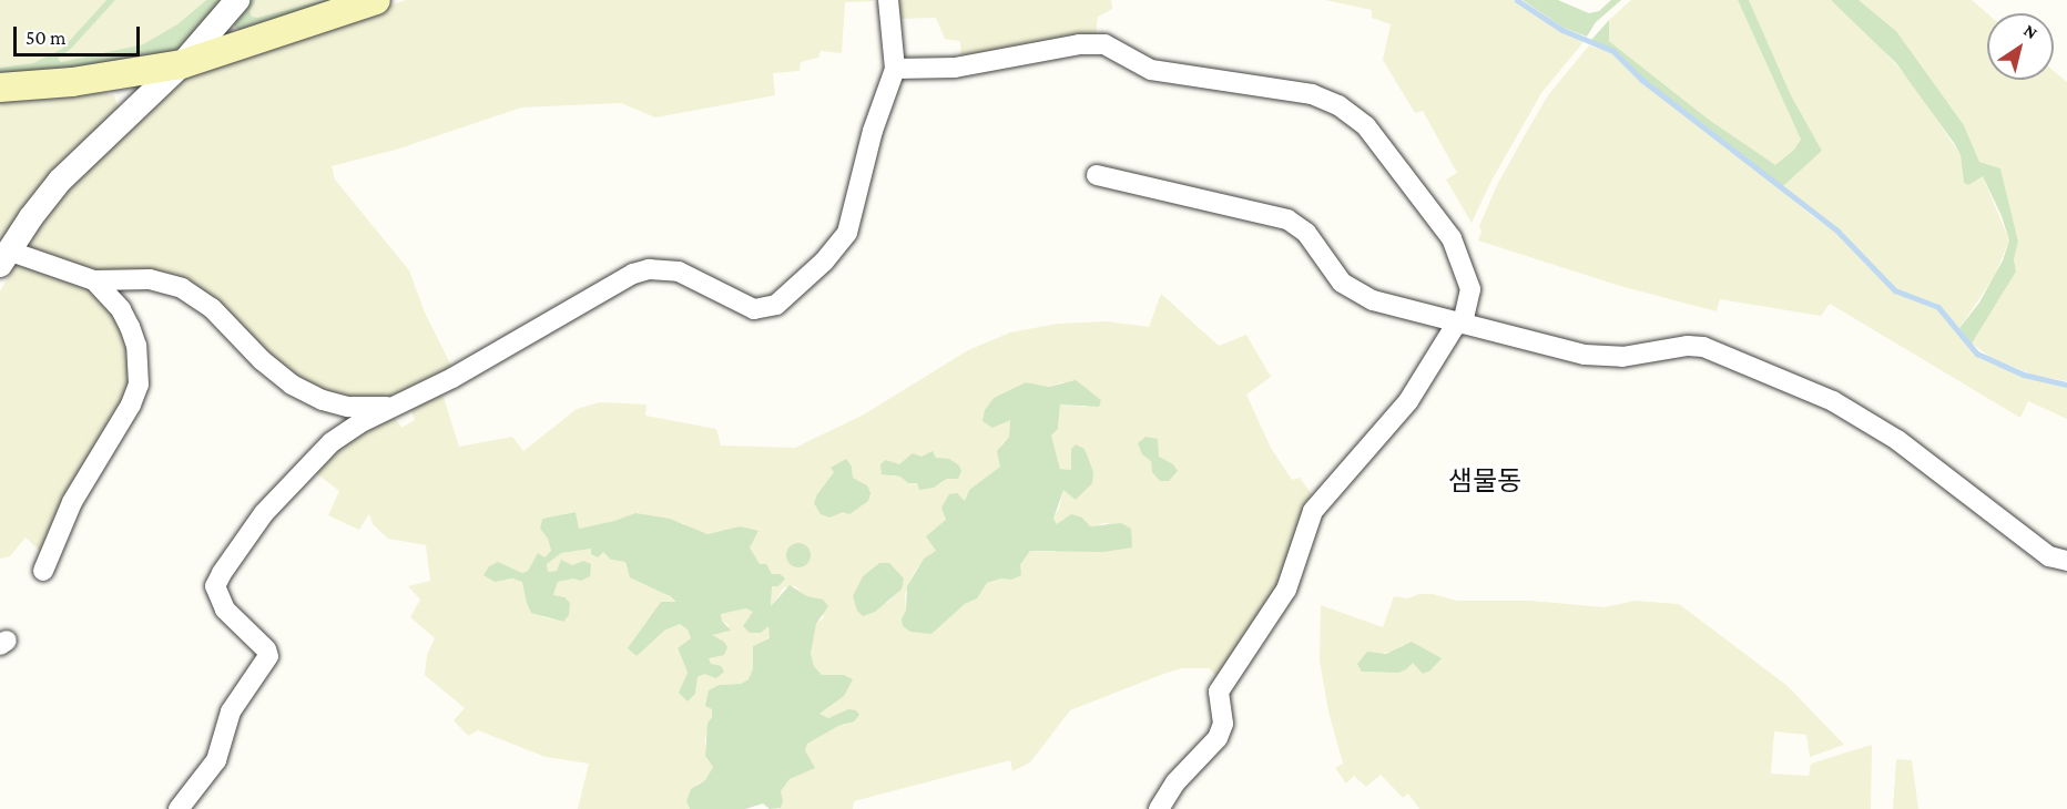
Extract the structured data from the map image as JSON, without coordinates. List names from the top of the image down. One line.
{"districts":["샘물동"],"scale_bar":"50 m","north":"top right"}
